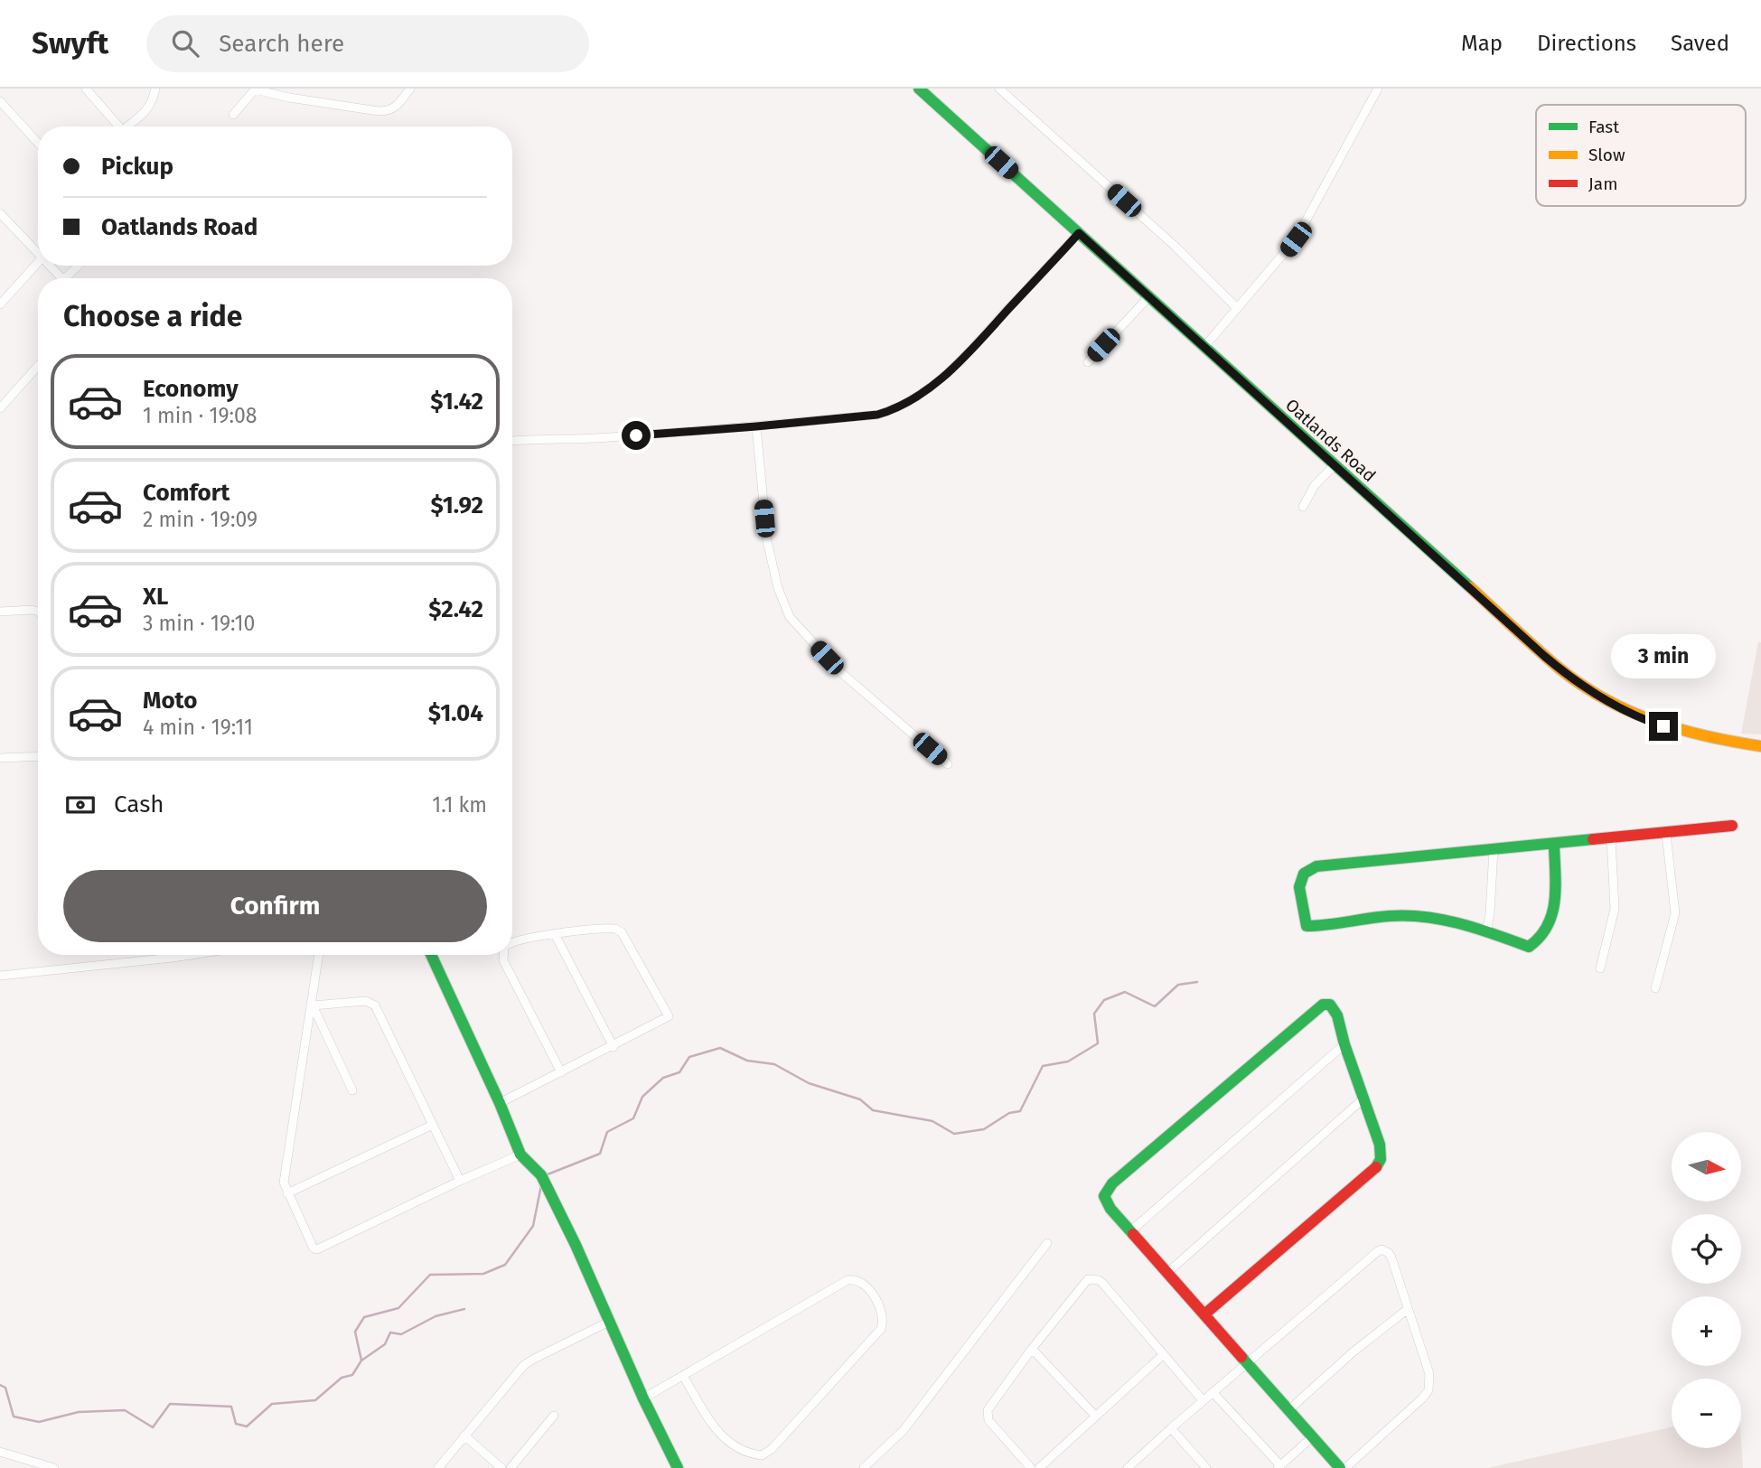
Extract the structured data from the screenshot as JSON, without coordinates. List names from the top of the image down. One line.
{"streets":{"street":["Oatlands Road"]},"legend":["Fast","Slow","Jam"],"north":"right","page":{"header":"Swyft","search":"Search here","nav":["Map","Directions","Saved"],"banner":["Pickup","Oatlands Road"],"heading":"Choose a ride","list":[{"name":"Economy","note":"1 min · 19:08","value":"$1.42"},{"name":"Comfort","note":"2 min · 19:09","value":"$1.92"},{"name":"XL","note":"3 min · 19:10","value":"$2.42"},{"name":"Moto","note":"4 min · 19:11","value":"$1.04"}],"bubble":"3 min","pay":["Cash","1.1 km"],"buttons":"Confirm","map_buttons":["+","−"]}}
